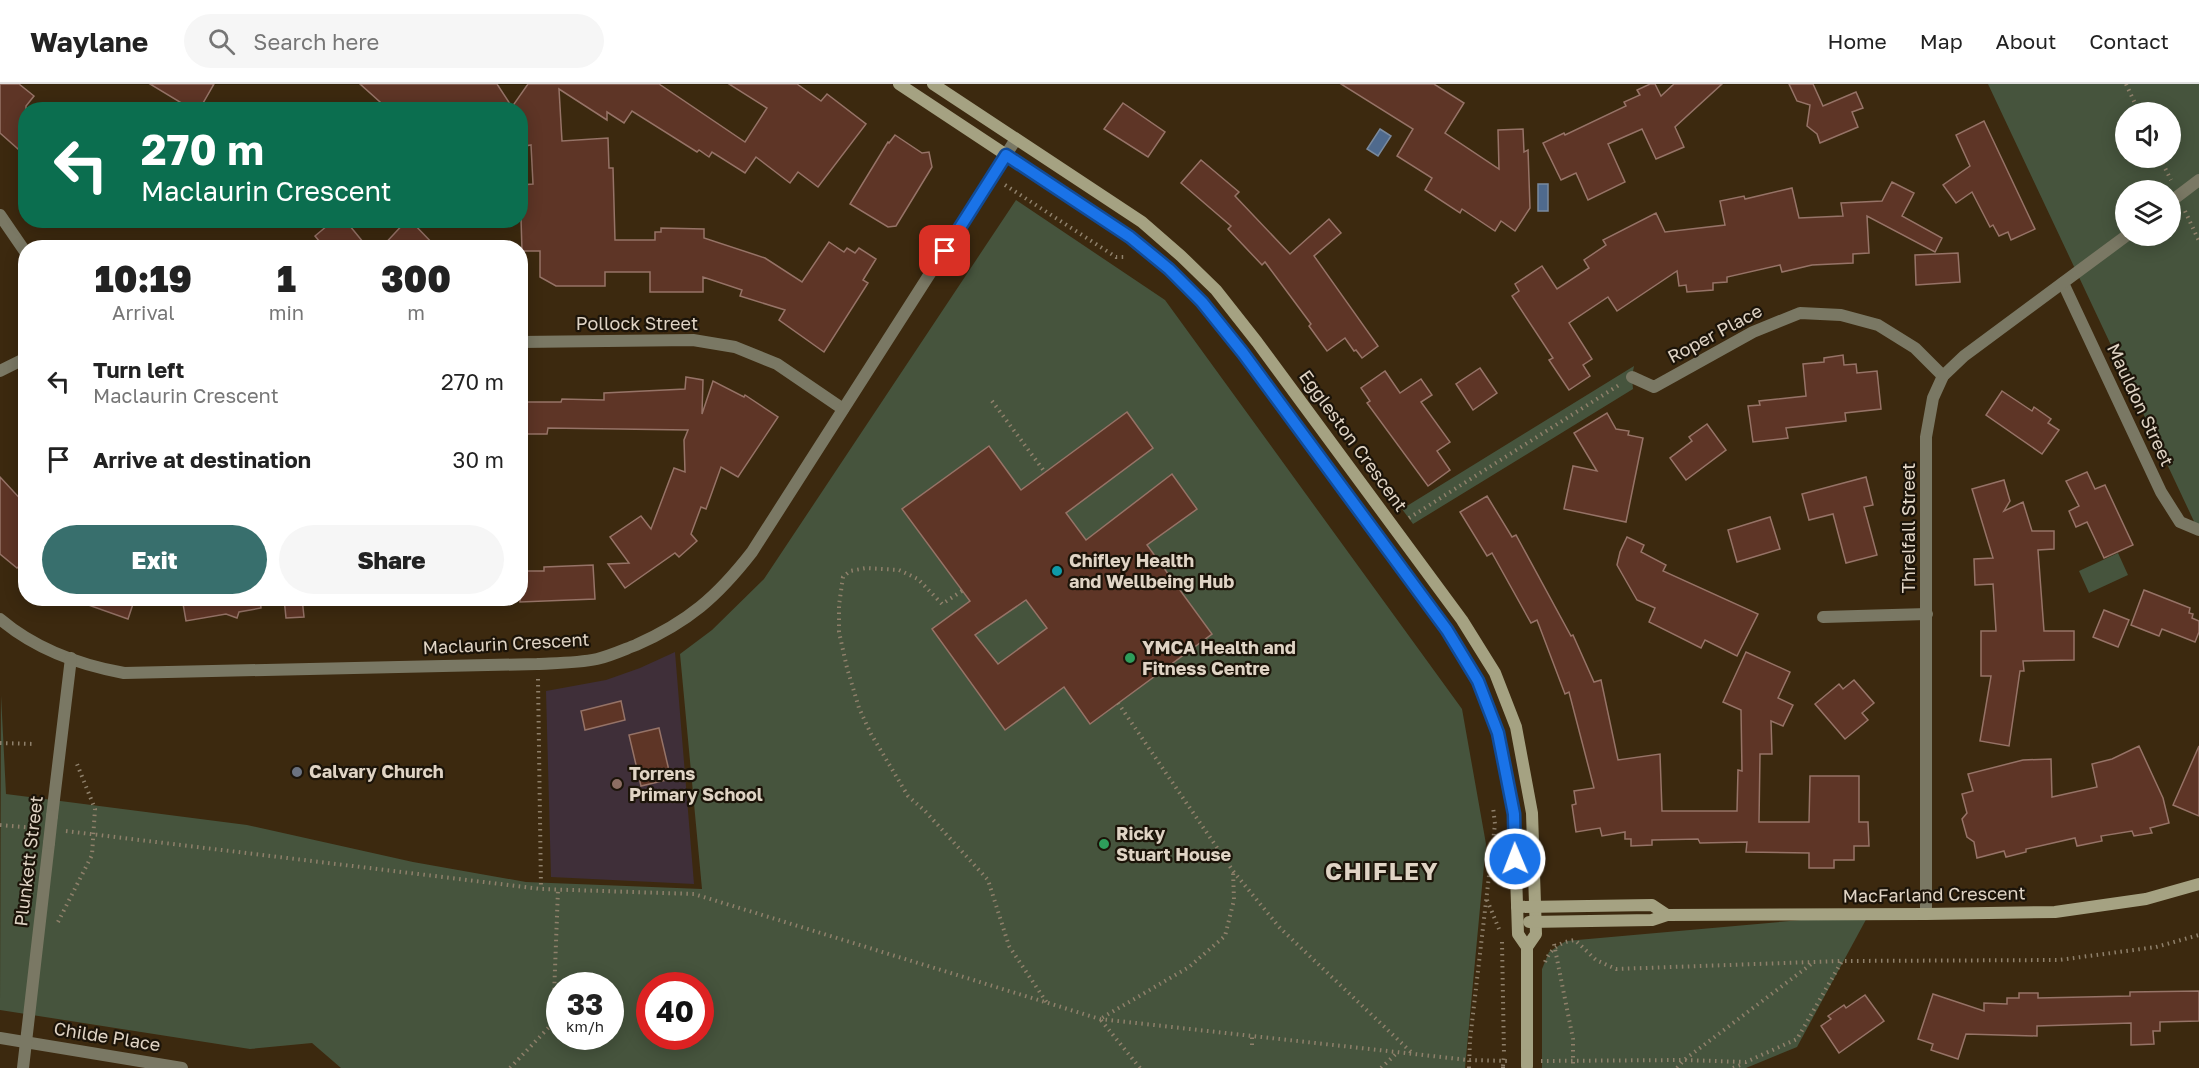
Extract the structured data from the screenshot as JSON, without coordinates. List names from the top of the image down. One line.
{"streets":{"street":["Pollock Street","Roper Place","Mauldon Street","Eggleston Crescent","Threlfall Street","Maclaurin Crescent","Plunkett Street","MacFarland Crescent","Childe Place"]},"crossings":[["Pollock Street","Maclaurin Crescent"],["Roper Place","Threlfall Street"],["Mauldon Street","Threlfall Street"],["Eggleston Crescent","Maclaurin Crescent"],["Eggleston Crescent","MacFarland Crescent"],["Threlfall Street","MacFarland Crescent"],["Maclaurin Crescent","Plunkett Street"],["Plunkett Street","Childe Place"]],"districts":["CHIFLEY"],"places":["Chifley Health and Wellbeing Hub","YMCA Health and Fitness Centre","Calvary Church","Torrens Primary School","Ricky Stuart House"],"page":{"header":"Waylane","search":"Search here","nav":["Home","Map","About","Contact"],"turn":["270 m","Maclaurin Crescent"],"eta":["10:19","Arrival","1","min","300","m"],"list":[{"name":"Turn left","note":"Maclaurin Crescent","value":"270 m"},{"name":"Arrive at destination","value":"30 m"}],"buttons":["Exit","Share"],"speed":"33 km/h","limit":"40"}}
